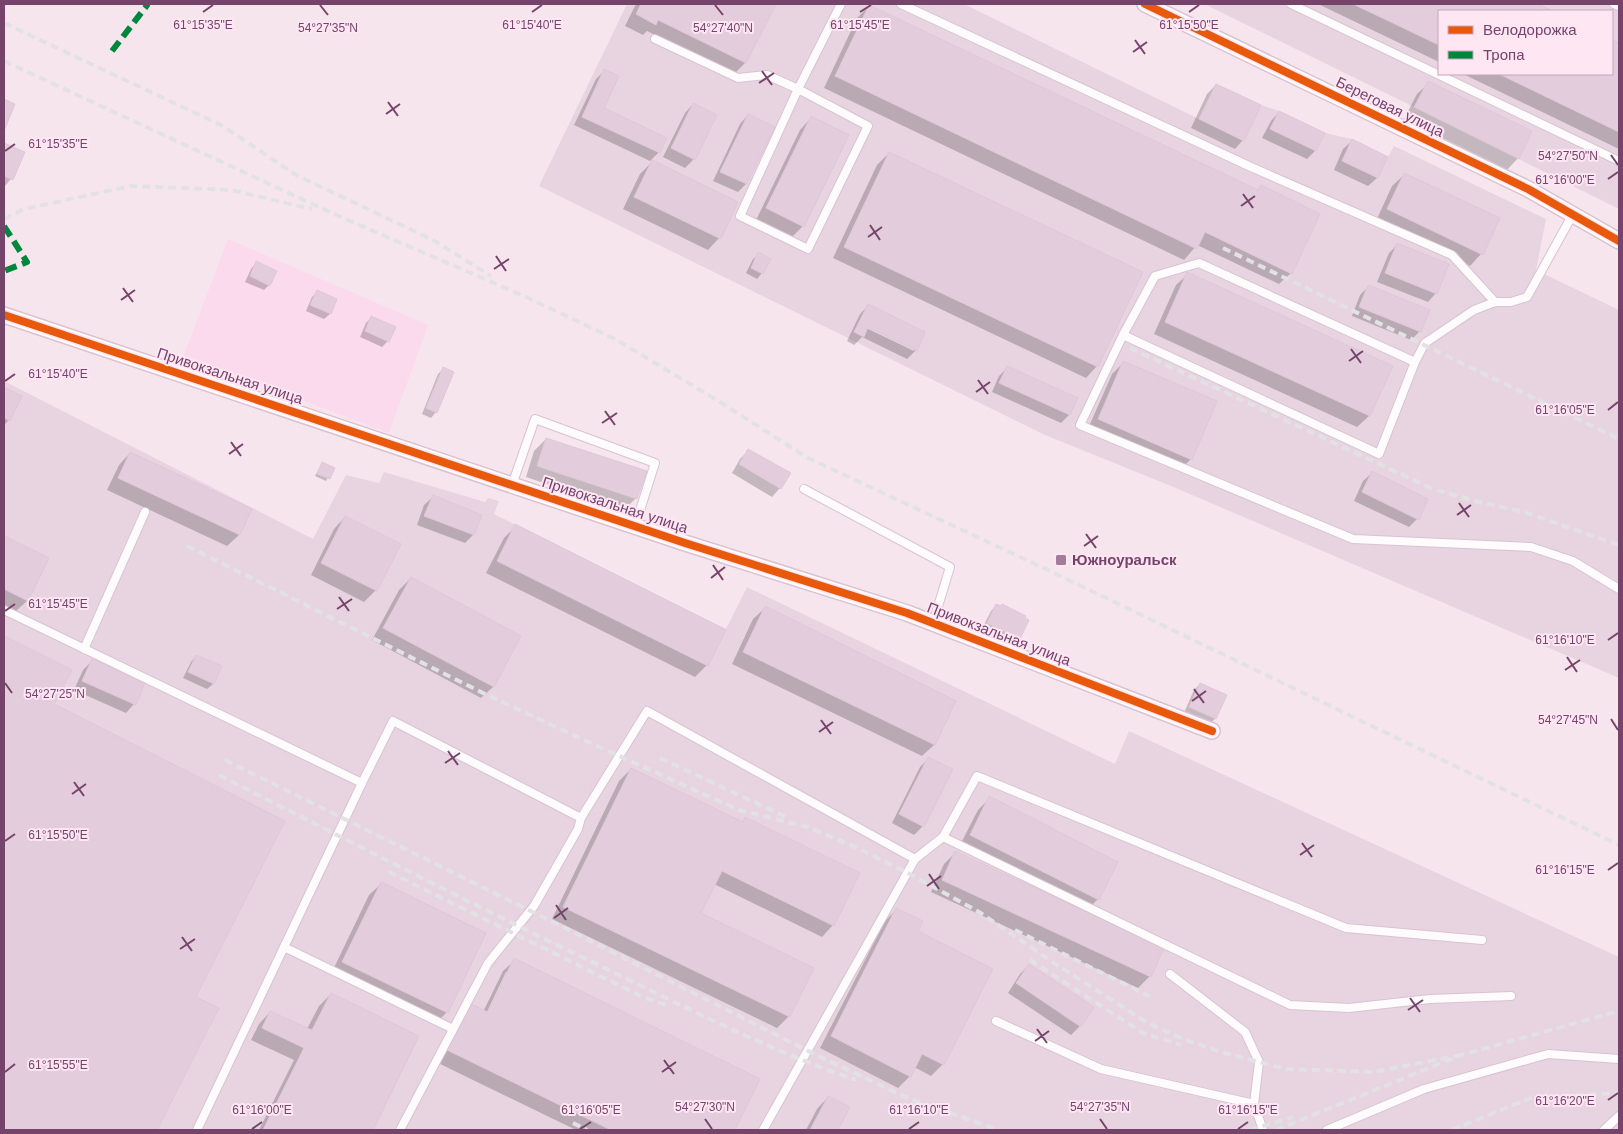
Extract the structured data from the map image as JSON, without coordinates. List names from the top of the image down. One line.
{"streets":{"street":["Береговая улица","Привокзальная улица"]},"places":{"transit":["Южноуральск"]},"legend":["Велодорожка","Тропа"],"coordinates":["61°15'35\"E","61°15'40\"E","61°15'45\"E","61°15'50\"E","54°27'35\"N","54°27'40\"N","54°27'50\"N","61°16'00\"E","61°16'05\"E","61°16'10\"E","54°27'25\"N","54°27'45\"N","61°16'15\"E","61°15'55\"E","61°16'20\"E","54°27'30\"N"]}
